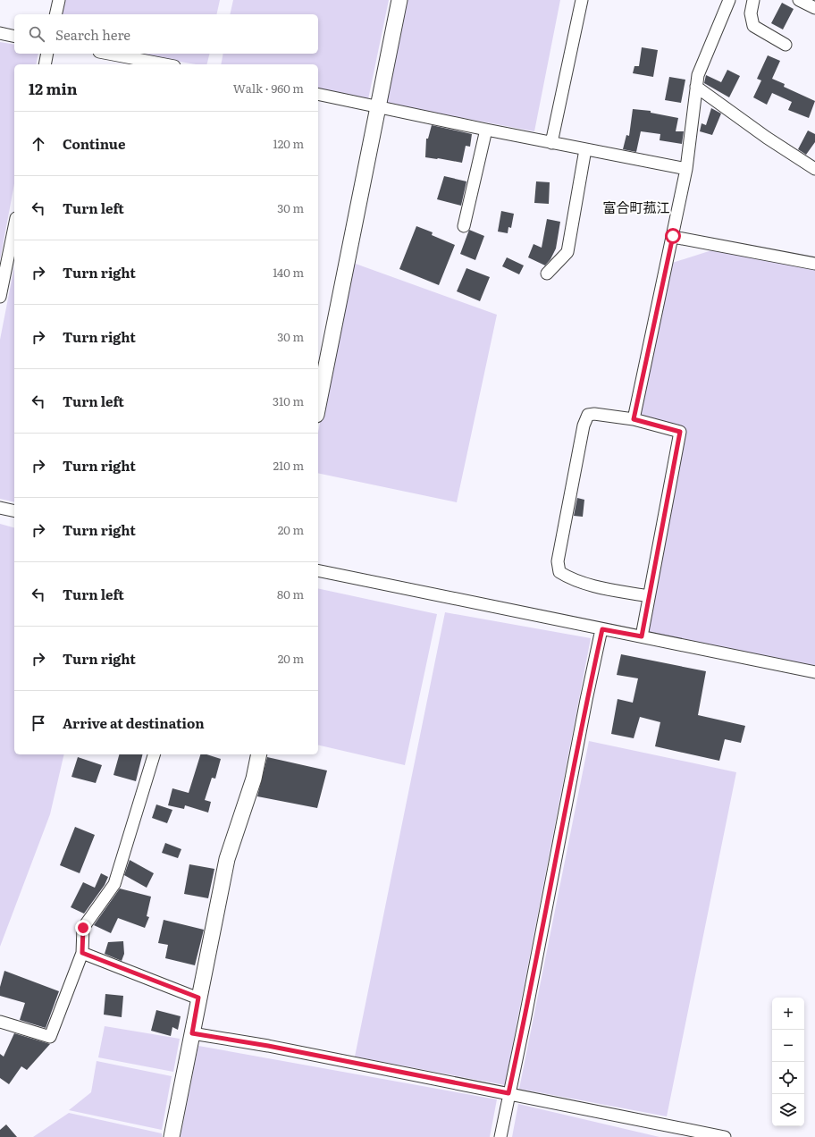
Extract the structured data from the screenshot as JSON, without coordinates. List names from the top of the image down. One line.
{"districts":["富合町菰江"],"page":{"search":"Search here","heading":["12 min","Walk · 960 m"],"list":[["Continue","120 m"],["Turn left","30 m"],["Turn right","140 m"],["Turn right","30 m"],["Turn left","310 m"],["Turn right","210 m"],["Turn right","20 m"],["Turn left","80 m"],["Turn right","20 m"],"Arrive at destination"],"map_buttons":["+","−"]}}
